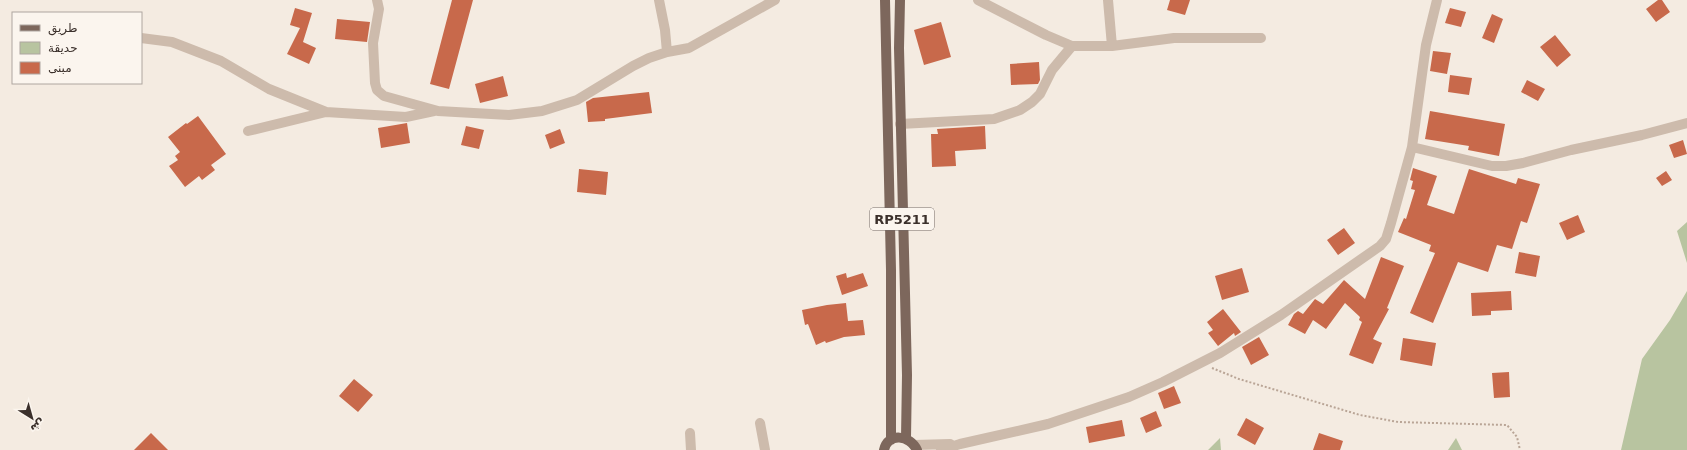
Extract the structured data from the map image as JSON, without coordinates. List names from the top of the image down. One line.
{"streets":{"main road":["RP5211"]},"legend":["طريق","حديقة","مبنى"],"north":"bottom right"}
